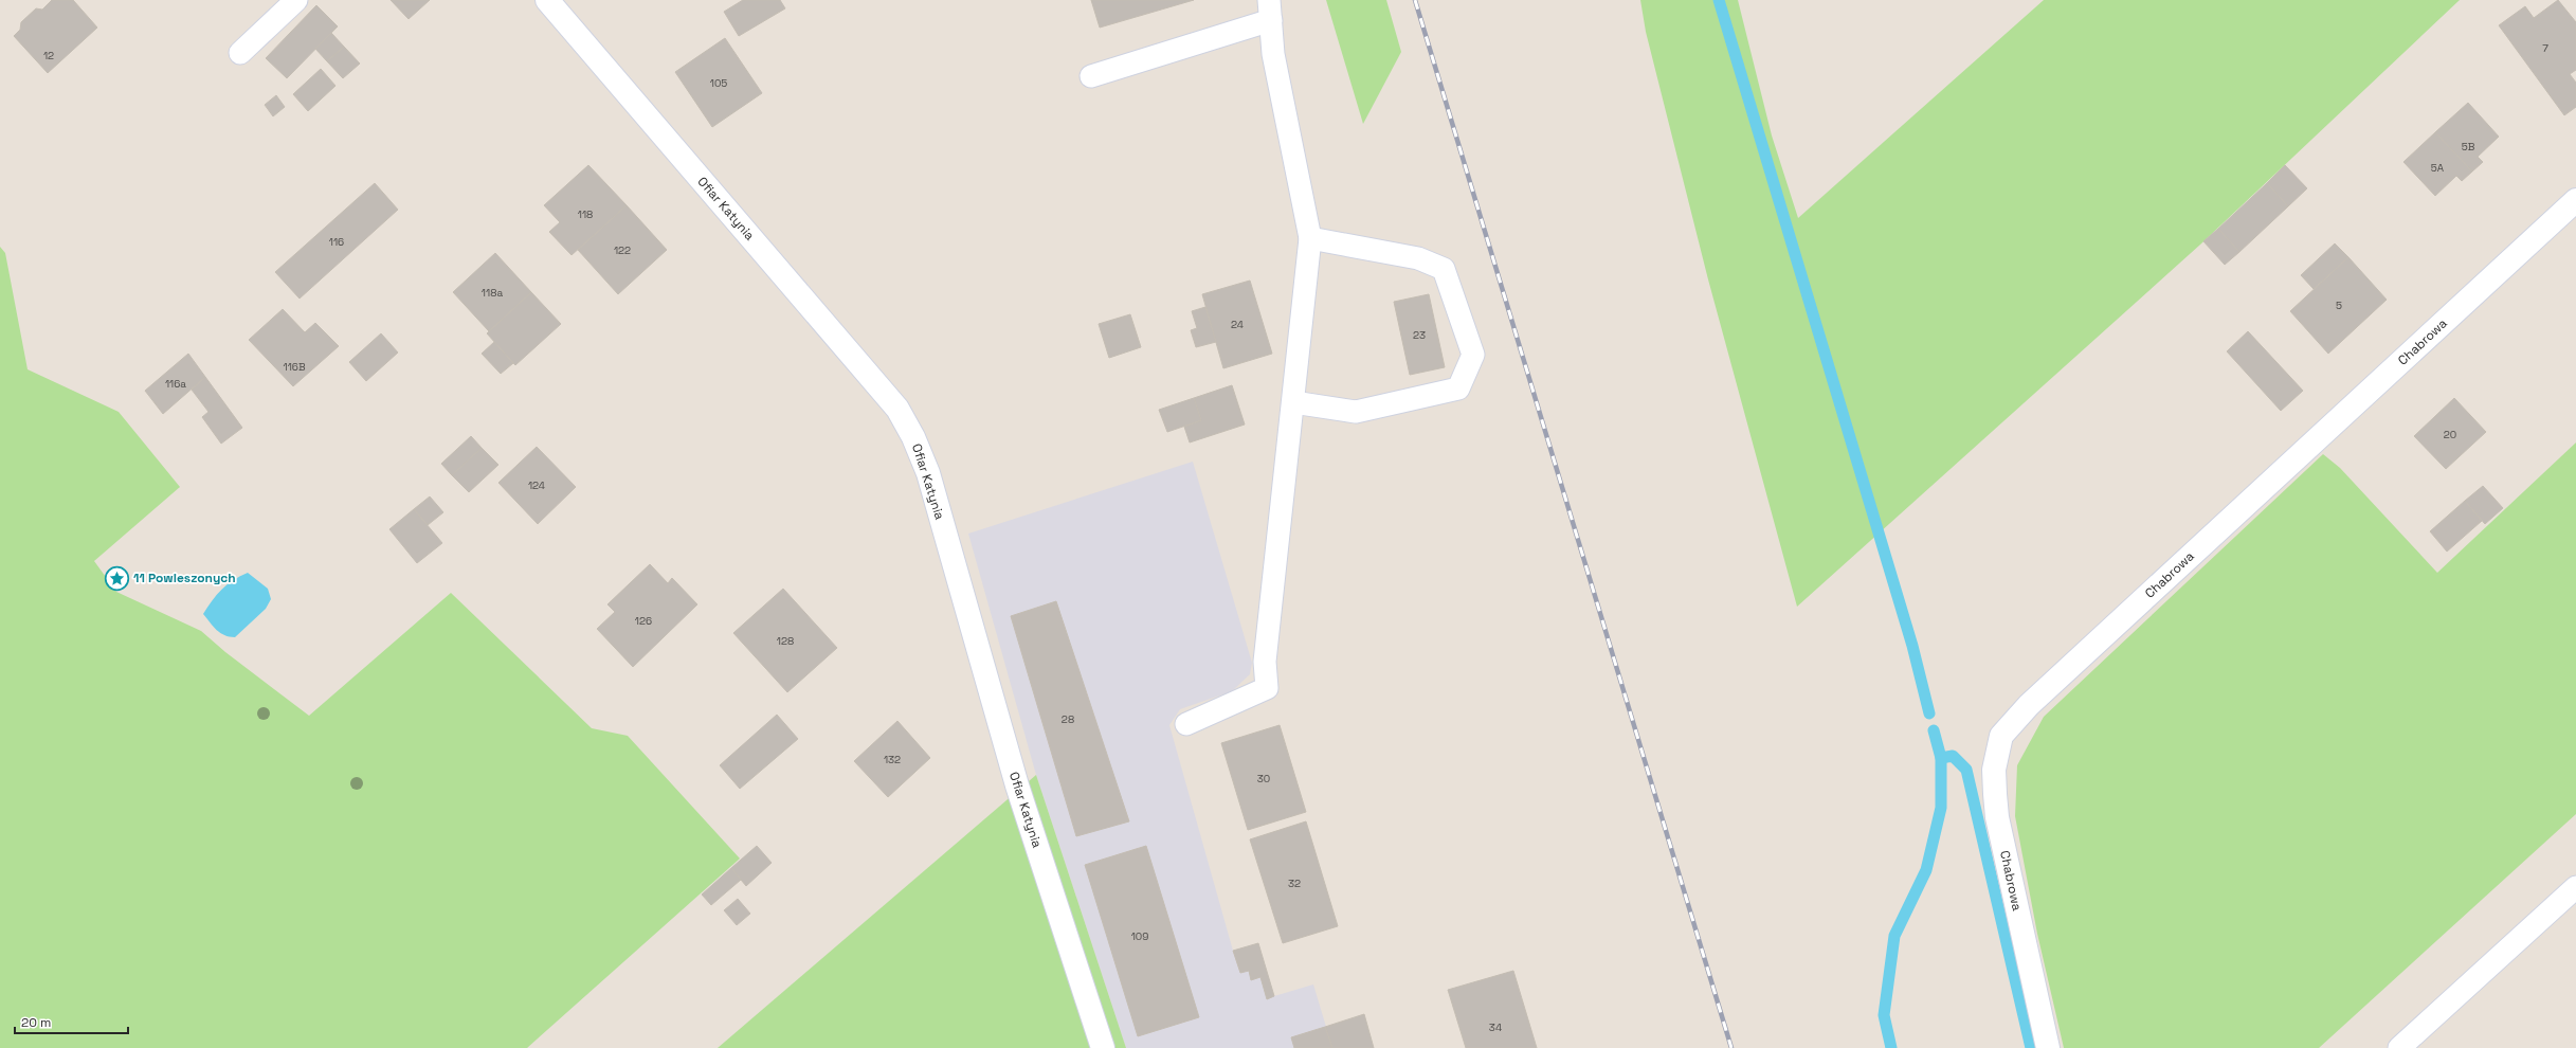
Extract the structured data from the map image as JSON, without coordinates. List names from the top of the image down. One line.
{"streets":{"street":["Ofiar Katynia","Chabrowa"]},"places":{"place":["11 Powieszonych"]},"house_numbers":["7","12","105","5B","5A","118","116","122","118a","5","24","23","116B","116a","20","124","126","128","28","132","30","32","109","34"],"scale_bar":"20 m"}
